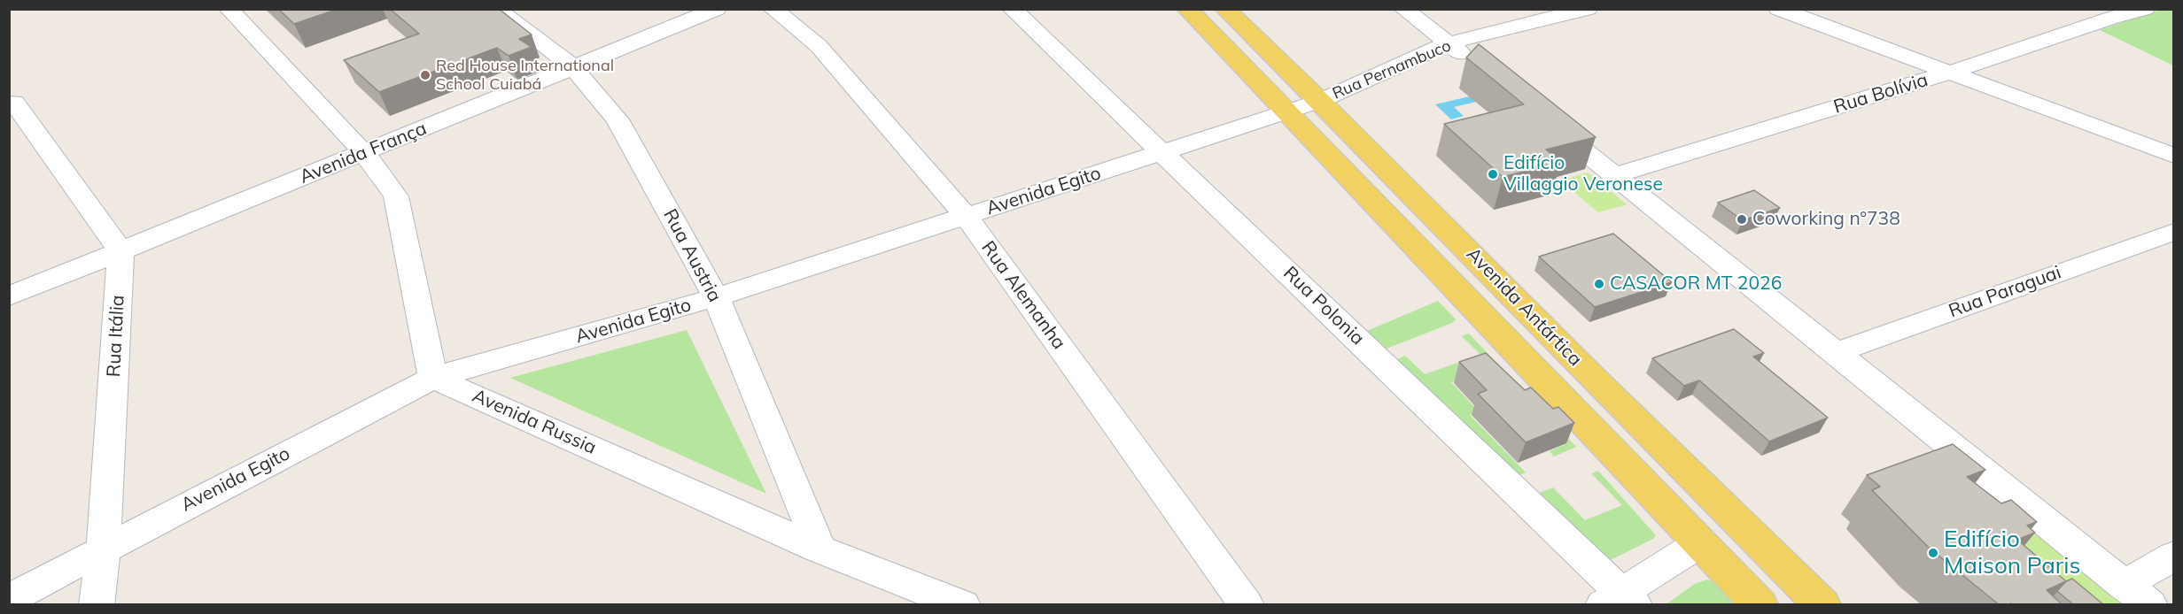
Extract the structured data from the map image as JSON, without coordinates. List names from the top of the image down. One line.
{"streets":{"main road":["Avenida Antártica"],"street":["Rua Pernambuco","Rua Bolívia","Avenida França","Avenida Egito","Rua Austria","Rua Paraguai","Rua Alemanha","Rua Polonia","Rua Itália","Avenida Russia"]},"crossings":[["Rua Pernambuco","Avenida Egito"],["Rua Pernambuco","Avenida Antártica"],["Avenida França","Rua Austria"],["Avenida França","Rua Itália"],["Avenida Egito","Rua Austria"],["Avenida Egito","Rua Alemanha"],["Avenida Egito","Rua Polonia"],["Avenida Egito","Avenida Antártica"],["Avenida Egito","Rua Itália"],["Avenida Egito","Avenida Russia"],["Rua Austria","Avenida Russia"]],"places":["Red House International School Cuiabá","Edifício Villaggio Veronese","Coworking n°738","CASACOR MT 2026","Edifício Maison Paris"]}
